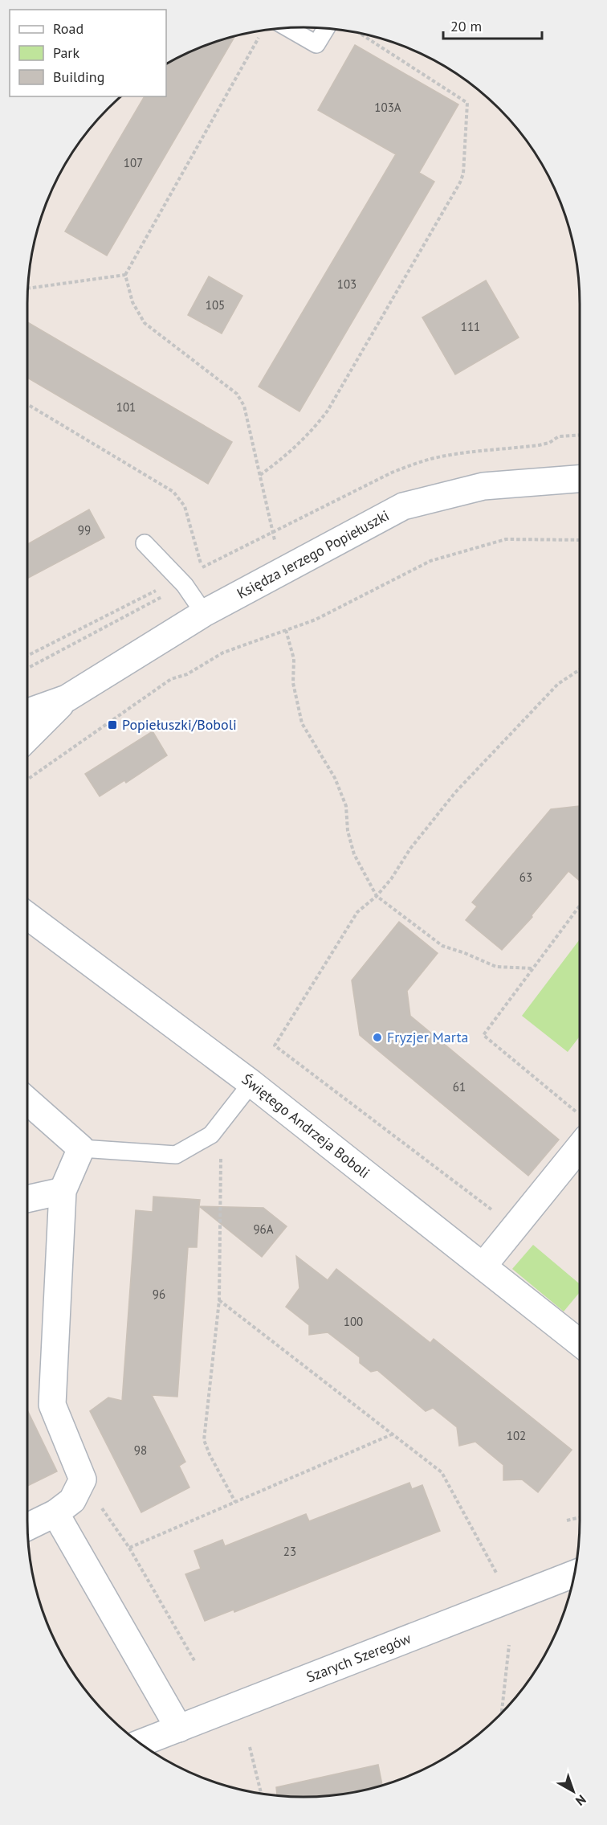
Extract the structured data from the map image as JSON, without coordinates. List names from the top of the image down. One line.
{"streets":{"street":["Księdza Jerzego Popiełuszki","Świętego Andrzeja Boboli","Szarych Szeregów"]},"places":{"transit":["Popiełuszki/Boboli"],"other":["Fryzjer Marta"]},"house_numbers":["103A","107","103","105","111","101","99","63","61","96A","96","100","102","98","23"],"legend":["Road","Park","Building"],"scale_bar":"20 m","north":"bottom right"}
